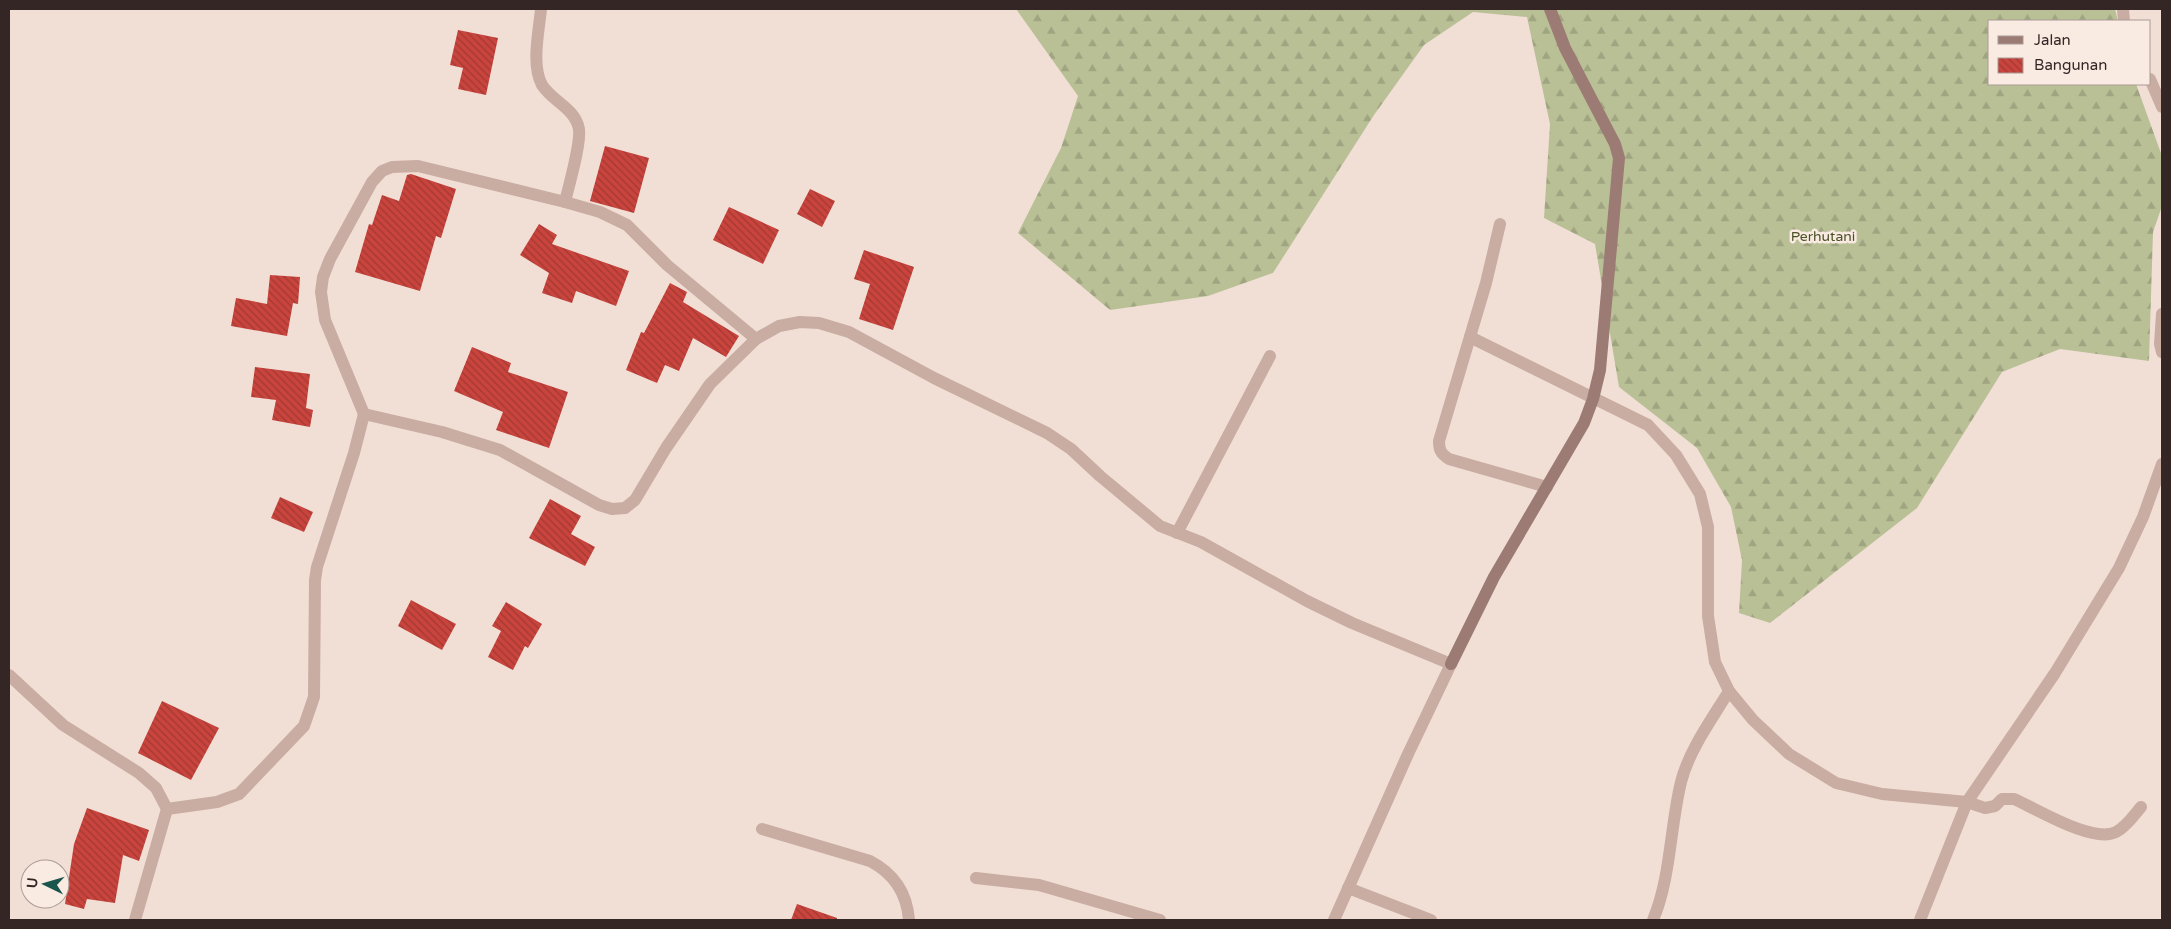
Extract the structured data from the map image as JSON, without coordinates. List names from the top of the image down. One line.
{"parks":["Perhutani"],"legend":["Jalan","Bangunan"],"north":"left"}
